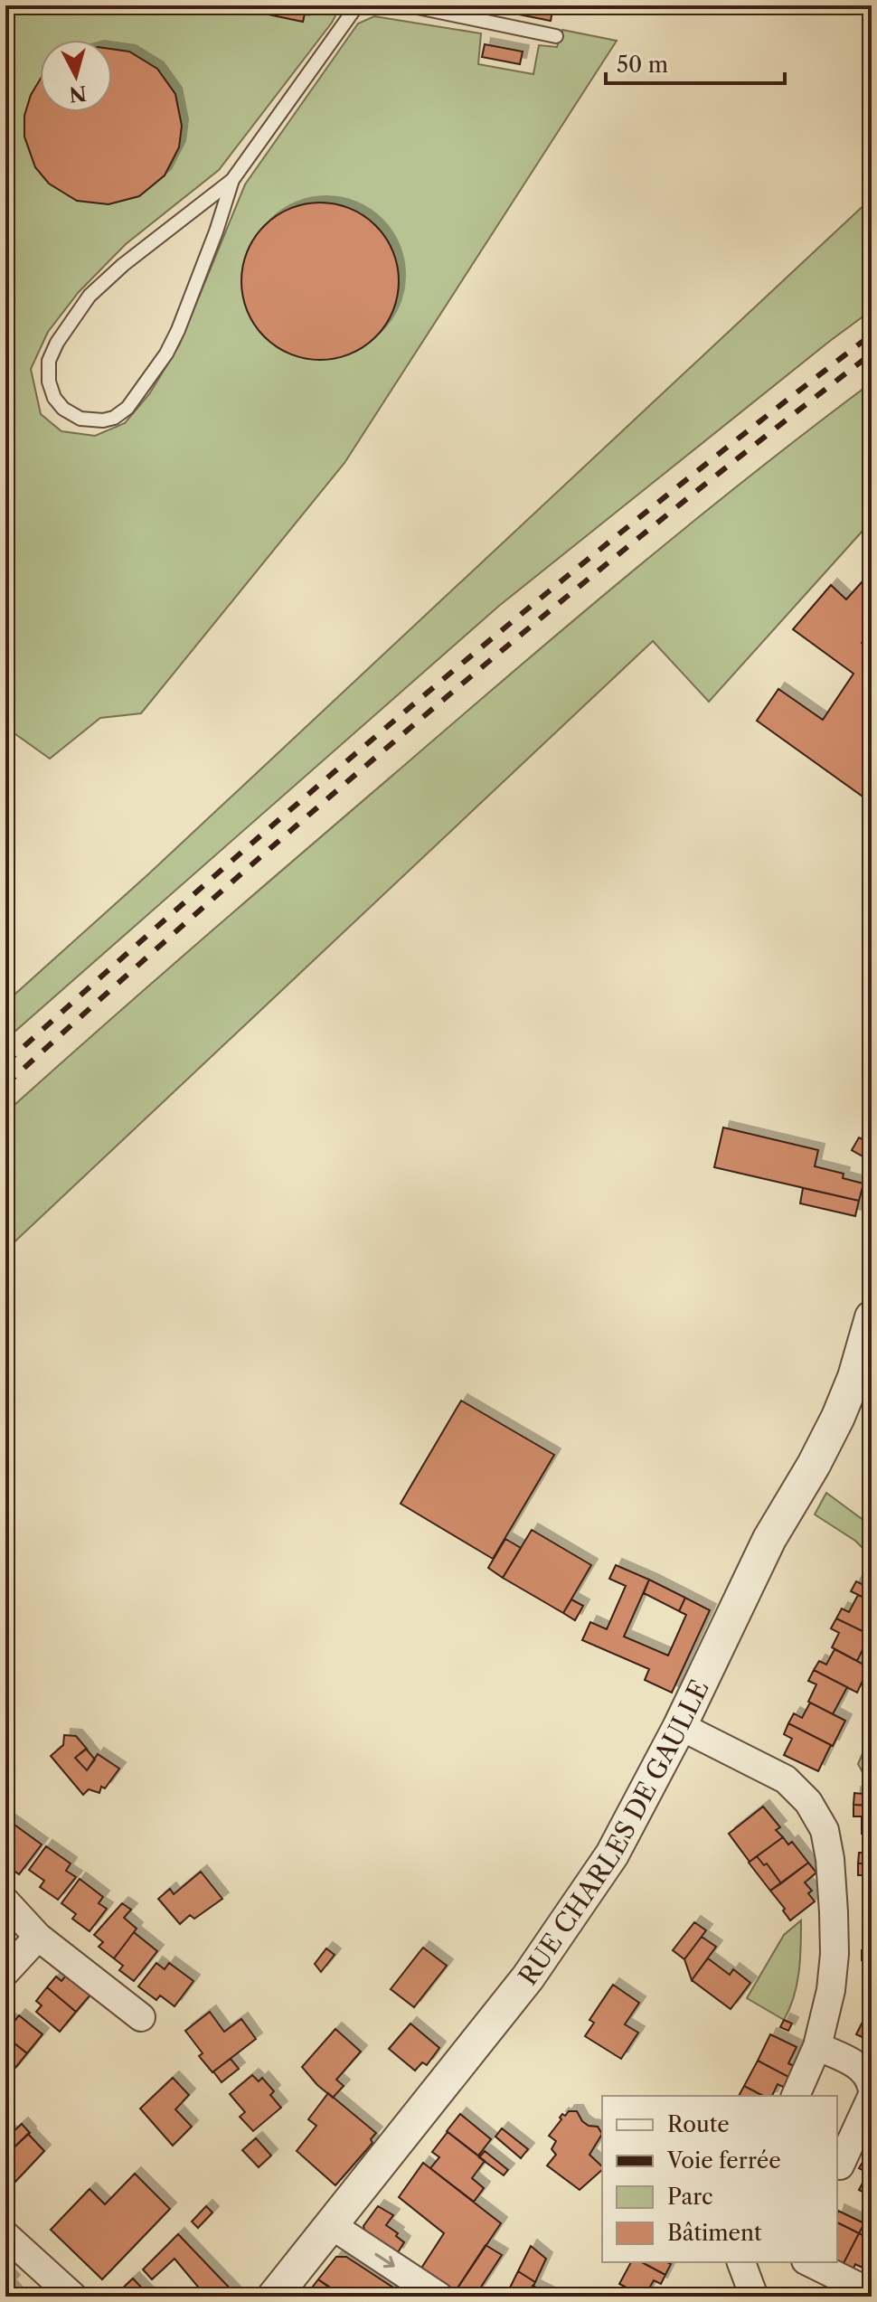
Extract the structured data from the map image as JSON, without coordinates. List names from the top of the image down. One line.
{"streets":{"street":["RUE CHARLES DE GAULLE"]},"legend":["Route","Voie ferrée","Parc","Bâtiment"],"scale_bar":"50 m","north":"bottom"}
